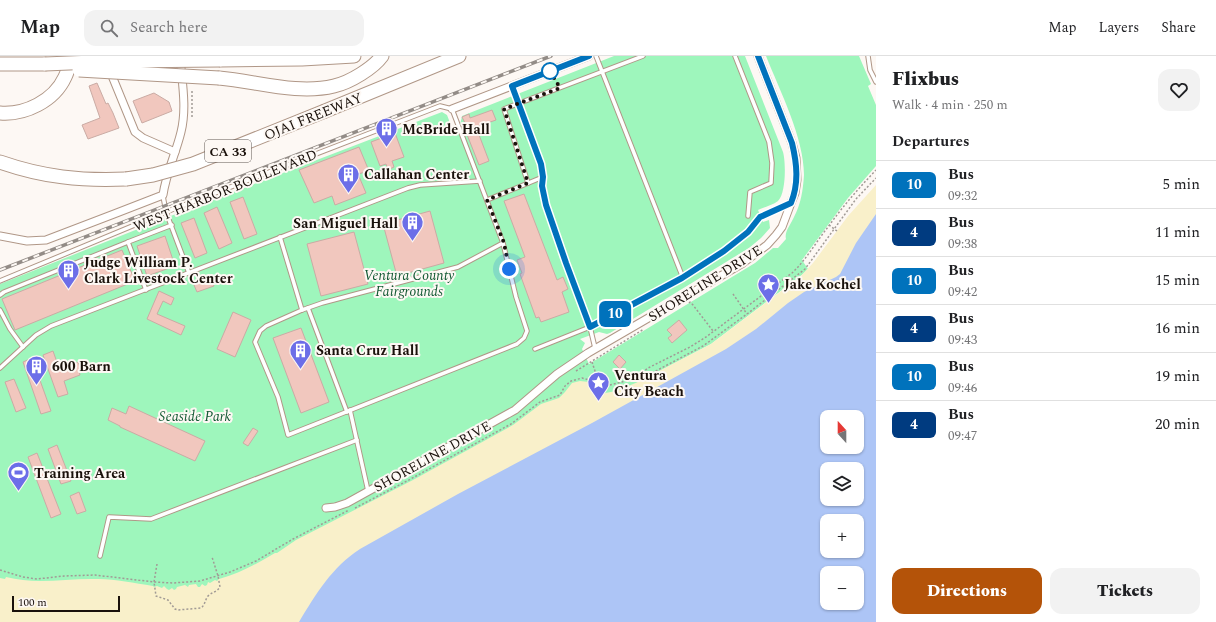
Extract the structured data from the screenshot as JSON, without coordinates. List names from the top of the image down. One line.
{"streets":{"highway":["OJAI FREEWAY","CA 33"],"street":["SHORELINE DRIVE"],"lane":["WEST HARBOR BOULEVARD"]},"parks":["Ventura County Fairgrounds","Seaside Park"],"places":{"building":["McBride Hall","Callahan Center","San Miguel Hall","Judge William P. Clark Livestock Center","Santa Cruz Hall","600 Barn"],"place":["Jake Kochel","Ventura City Beach"],"sports":["Training Area"]},"lines":["bus line 10"],"scale_bar":"100 m","north":"top","page":{"header":"Map","search":"Search here","nav":["Map","Layers","Share"],"on_map":"10","heading":[["Flixbus","Walk · 4 min · 250 m"],"Departures"],"list":[{"mark":"10","name":"Bus","note":"09:32","value":"5 min"},{"mark":"4","name":"Bus","note":"09:38","value":"11 min"},{"mark":"10","name":"Bus","note":"09:42","value":"15 min"},{"mark":"4","name":"Bus","note":"09:43","value":"16 min"},{"mark":"10","name":"Bus","note":"09:46","value":"19 min"},{"mark":"4","name":"Bus","note":"09:47","value":"20 min"}],"map_buttons":["+","−"],"buttons":["Directions","Tickets"],"scale":"100 m"}}
